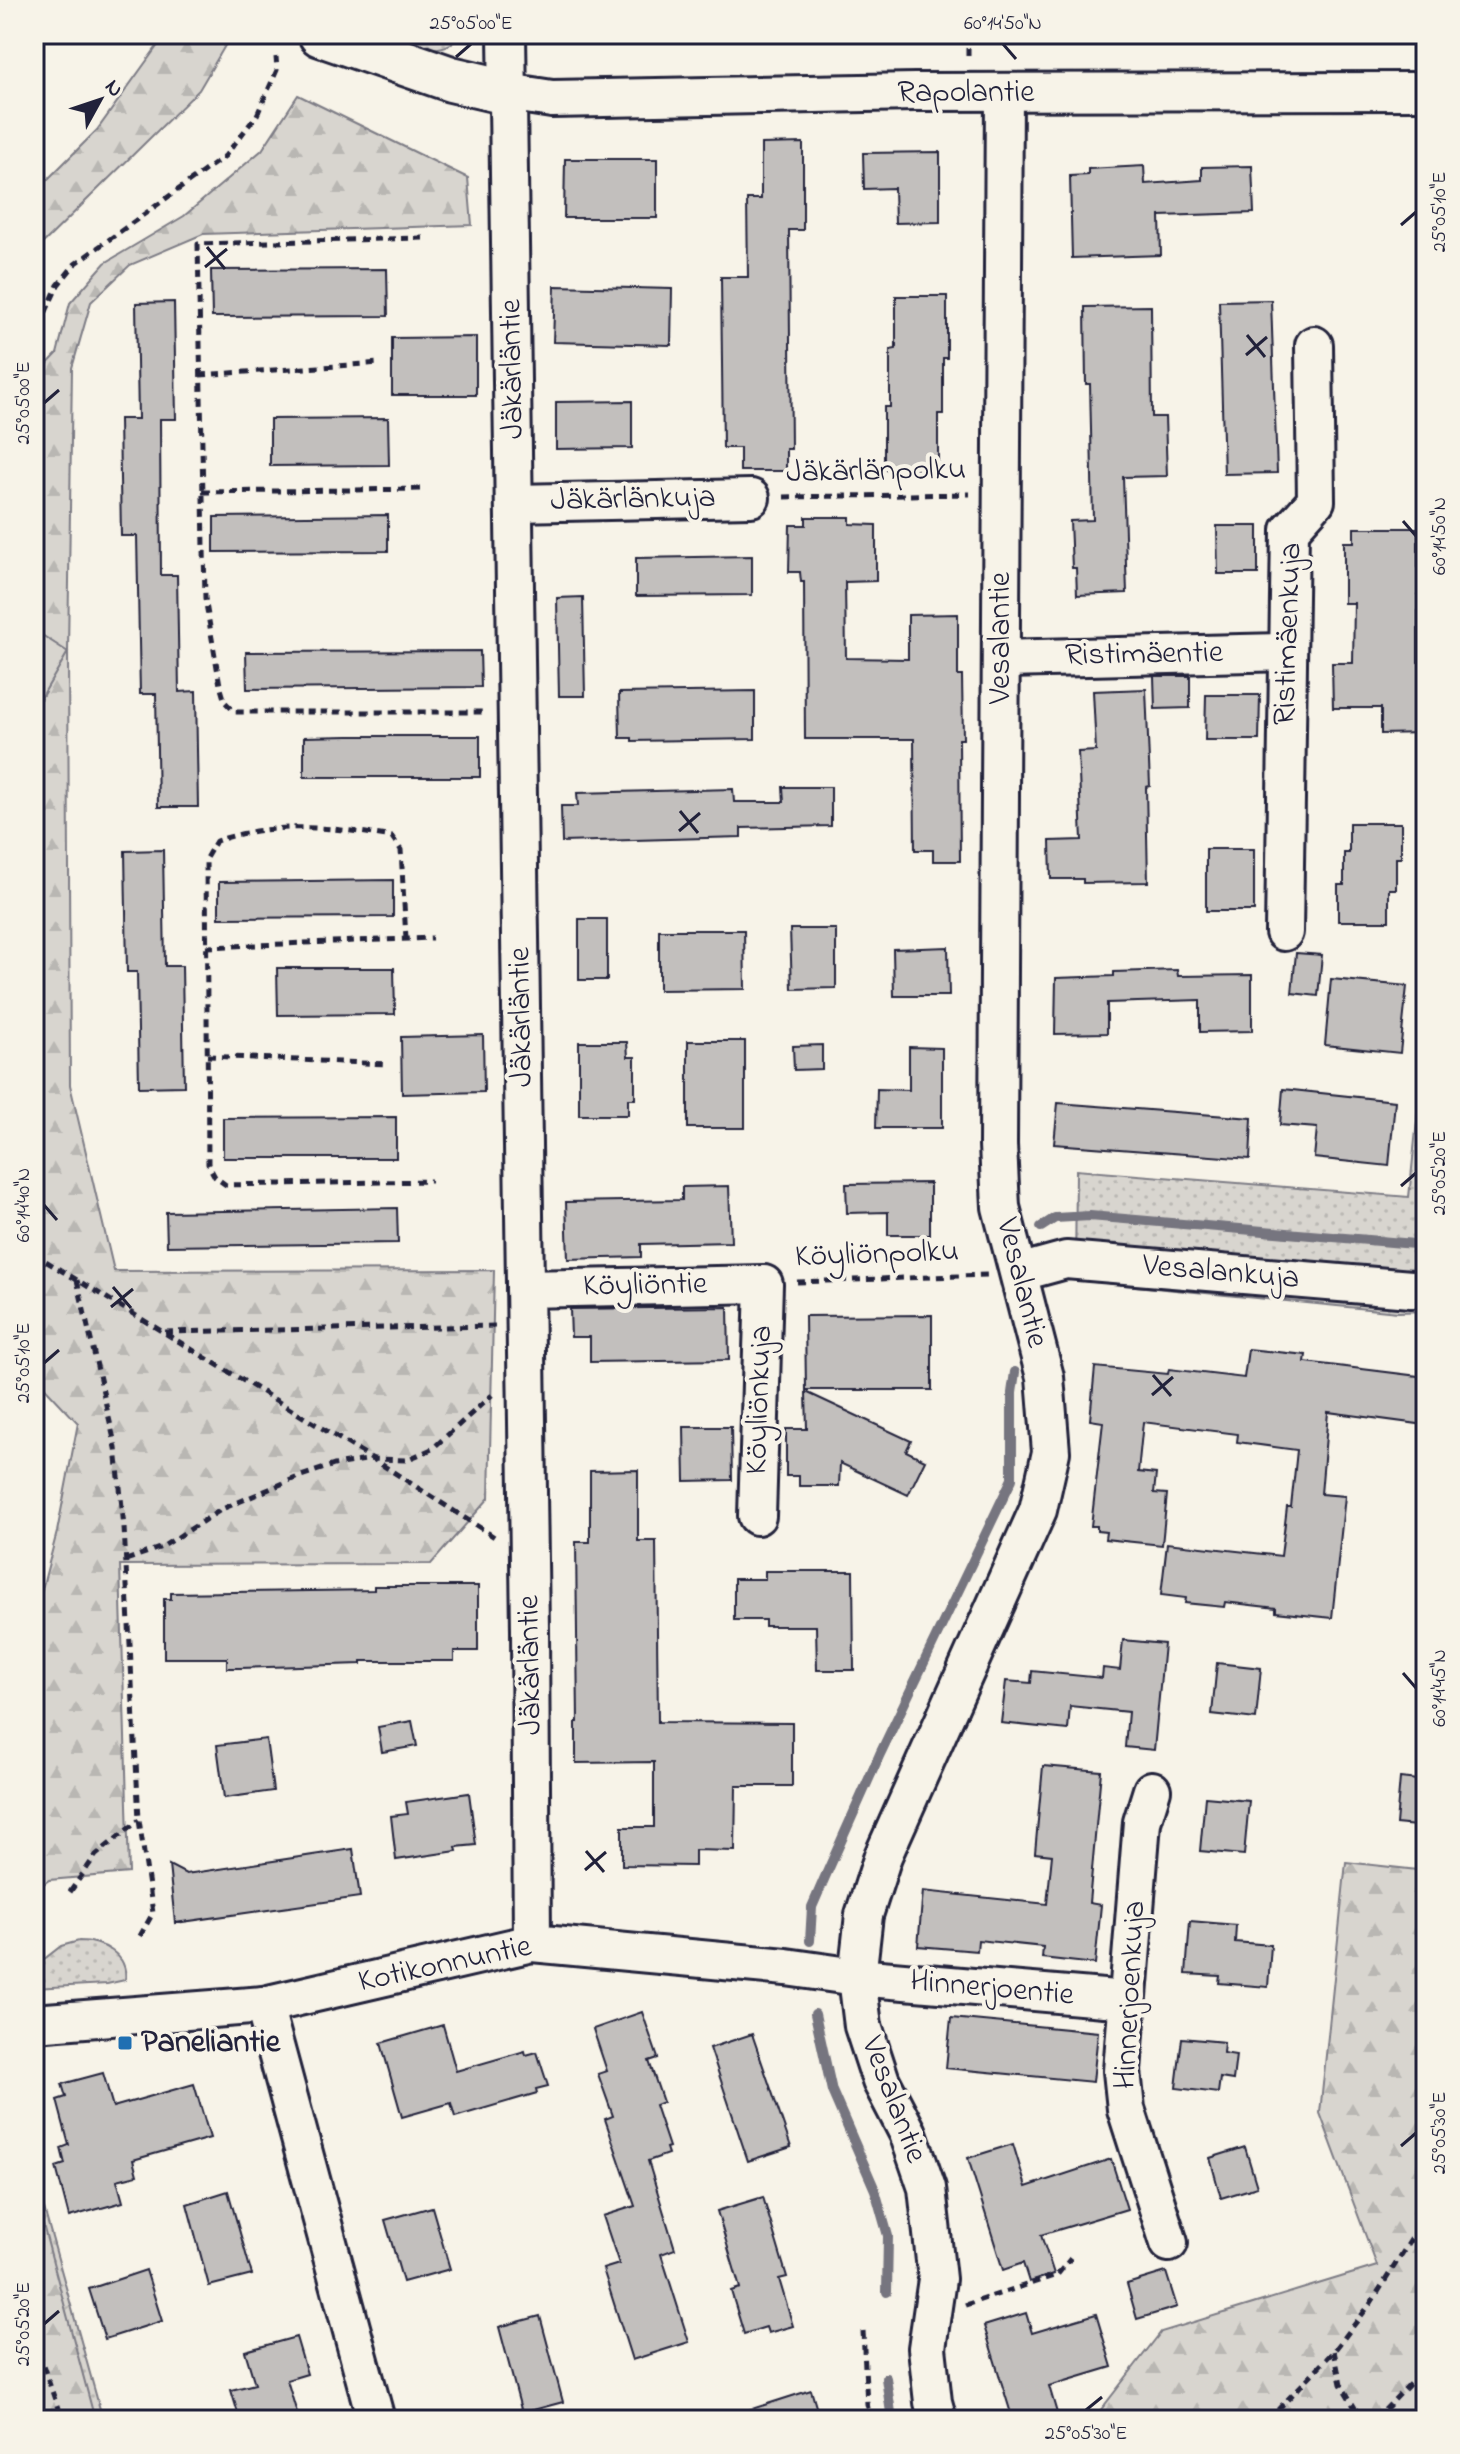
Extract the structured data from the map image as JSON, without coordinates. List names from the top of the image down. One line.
{"streets":{"street":["Rapolantie","Jäkärläntie","Jäkärlänkuja","Ristimäenkuja","Vesalantie","Ristimäentie","Vesalankuja","Köyliöntie","Köyliönkuja","Kotikonnuntie","Hinnerjoentie","Hinnerjoenkuja"],"path":["Jäkärlänpolku","Köyliönpolku"]},"crossings":[["Rapolantie","Jäkärläntie"],["Rapolantie","Vesalantie"],["Jäkärläntie","Jäkärlänkuja"],["Jäkärläntie","Köyliöntie"],["Jäkärläntie","Kotikonnuntie"],["Jäkärlänpolku","Jäkärlänkuja"],["Jäkärlänpolku","Vesalantie"],["Ristimäenkuja","Ristimäentie"],["Vesalantie","Ristimäentie"],["Vesalantie","Kotikonnuntie"],["Vesalantie","Hinnerjoentie"],["Köyliönpolku","Köyliöntie"],["Köyliönpolku","Köyliönkuja"],["Köyliöntie","Köyliönkuja"],["Kotikonnuntie","Hinnerjoentie"],["Hinnerjoentie","Hinnerjoenkuja"]],"places":{"transit":["Paneliantie"]},"north":"top right","coordinates":["25°05'00\"E","60°14'50\"N","25°05'10\"E","25°05'20\"E","60°14'40\"N","60°14'45\"N","25°05'30\"E"]}
